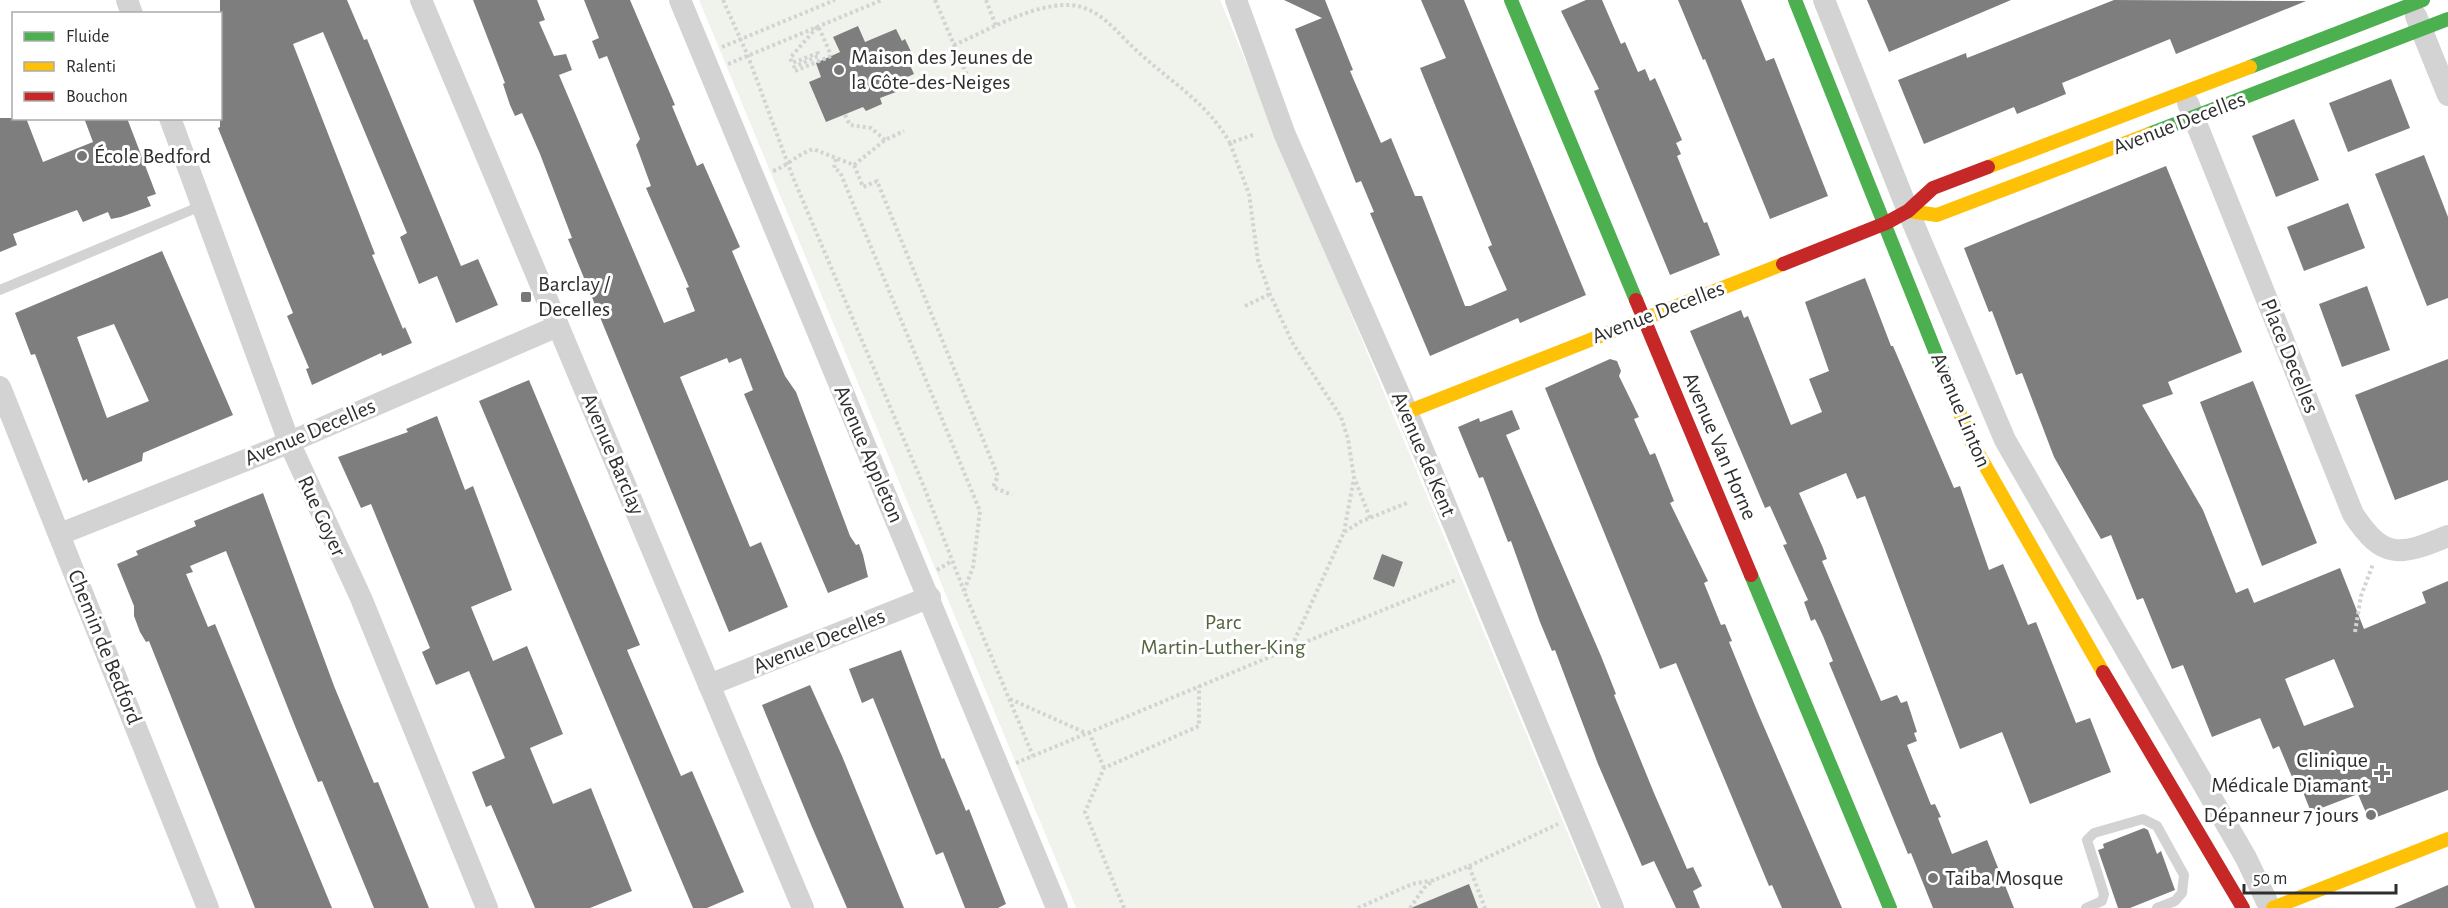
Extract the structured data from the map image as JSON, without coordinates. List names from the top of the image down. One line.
{"streets":{"street":["Avenue Decelles","Place Decelles","Avenue Linton","Avenue Van Horne","Avenue Barclay","Avenue Appleton","Avenue de Kent","Rue Goyer","Chemin de Bedford"]},"crossings":[["Avenue Decelles","Place Decelles"],["Avenue Decelles","Avenue Linton"],["Avenue Decelles","Avenue Van Horne"],["Avenue Decelles","Avenue Barclay"],["Avenue Decelles","Avenue Appleton"],["Avenue Decelles","Avenue de Kent"],["Avenue Decelles","Rue Goyer"],["Avenue Decelles","Chemin de Bedford"]],"parks":["Parc Martin-Luther-King"],"places":{"other":["Maison des Jeunes de la Côte-des-Neiges","École Bedford","Dépanneur 7 jours","Taiba Mosque"],"transit":["Barclay / Decelles"],"health":["Clinique Médicale Diamant"]},"legend":["Fluide","Ralenti","Bouchon"],"scale_bar":"50 m"}
